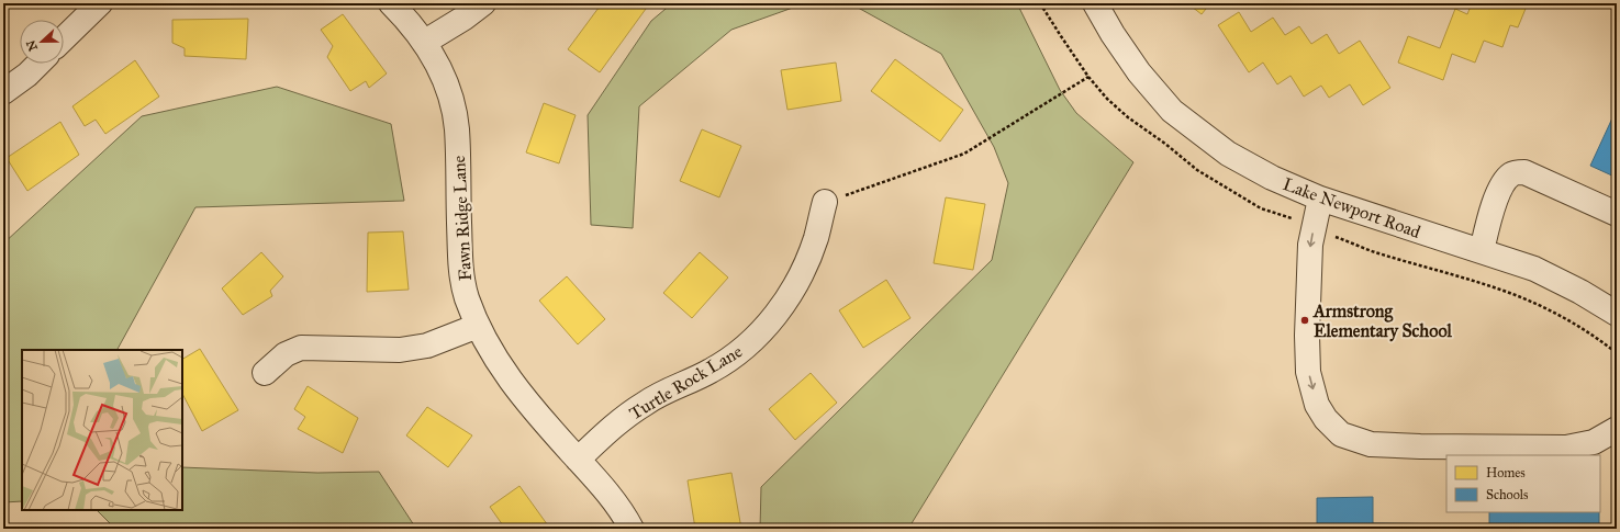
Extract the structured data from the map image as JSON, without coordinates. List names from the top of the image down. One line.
{"streets":{"street":["Lake Newport Road","Fawn Ridge Lane","Turtle Rock Lane"]},"crossings":[["Fawn Ridge Lane","Turtle Rock Lane"]],"places":["Armstrong Elementary School"],"legend":["Homes","Schools"],"north":"left"}
